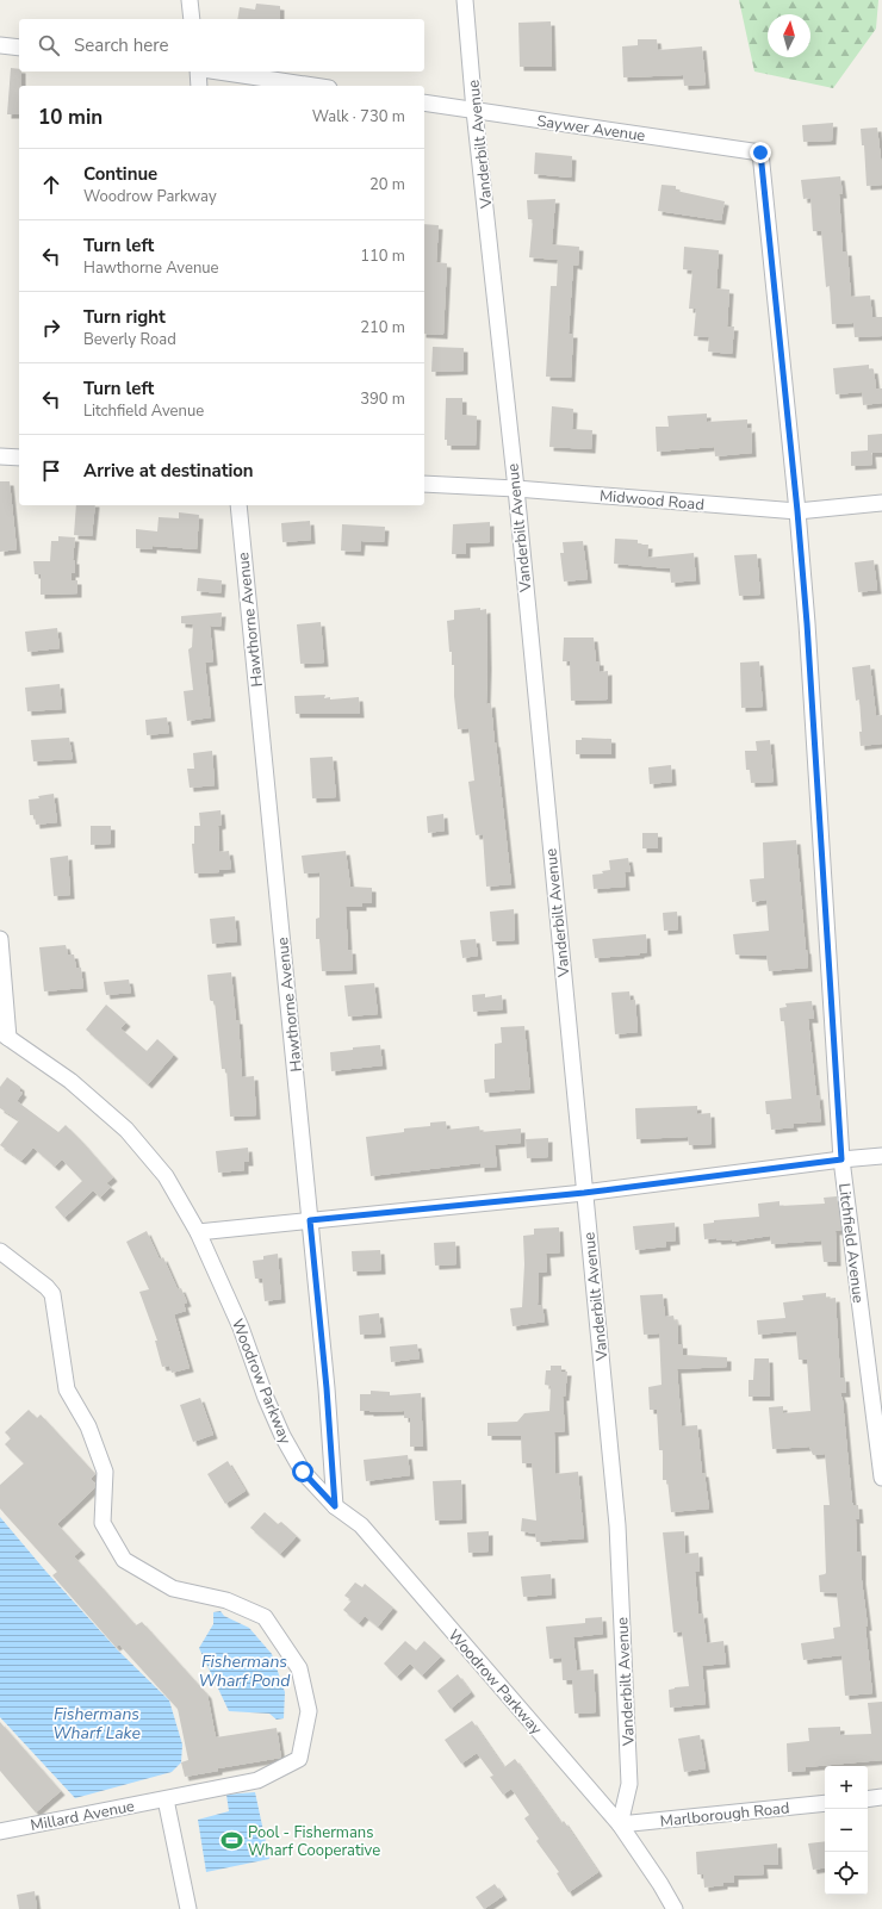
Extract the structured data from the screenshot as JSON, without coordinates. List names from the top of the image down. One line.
{"streets":{"street":["Saywer Avenue","Vanderbilt Avenue","Midwood Road","Hawthorne Avenue","Litchfield Avenue","Woodrow Parkway","Marlborough Road","Millard Avenue"]},"crossings":[["Saywer Avenue","Vanderbilt Avenue"],["Saywer Avenue","Litchfield Avenue"],["Vanderbilt Avenue","Midwood Road"],["Vanderbilt Avenue","Woodrow Parkway"],["Vanderbilt Avenue","Marlborough Road"],["Midwood Road","Litchfield Avenue"],["Hawthorne Avenue","Woodrow Parkway"],["Woodrow Parkway","Marlborough Road"]],"water":["Fishermans Wharf Pond","Fishermans Wharf Lake"],"places":{"sports":["Pool - Fishermans Wharf Cooperative"]},"north":"top","page":{"search":"Search here","heading":["10 min","Walk · 730 m"],"list":[["Continue","Woodrow Parkway","20 m"],["Turn left","Hawthorne Avenue","110 m"],["Turn right","Beverly Road","210 m"],["Turn left","Litchfield Avenue","390 m"],"Arrive at destination"],"map_buttons":["+","−"]}}
